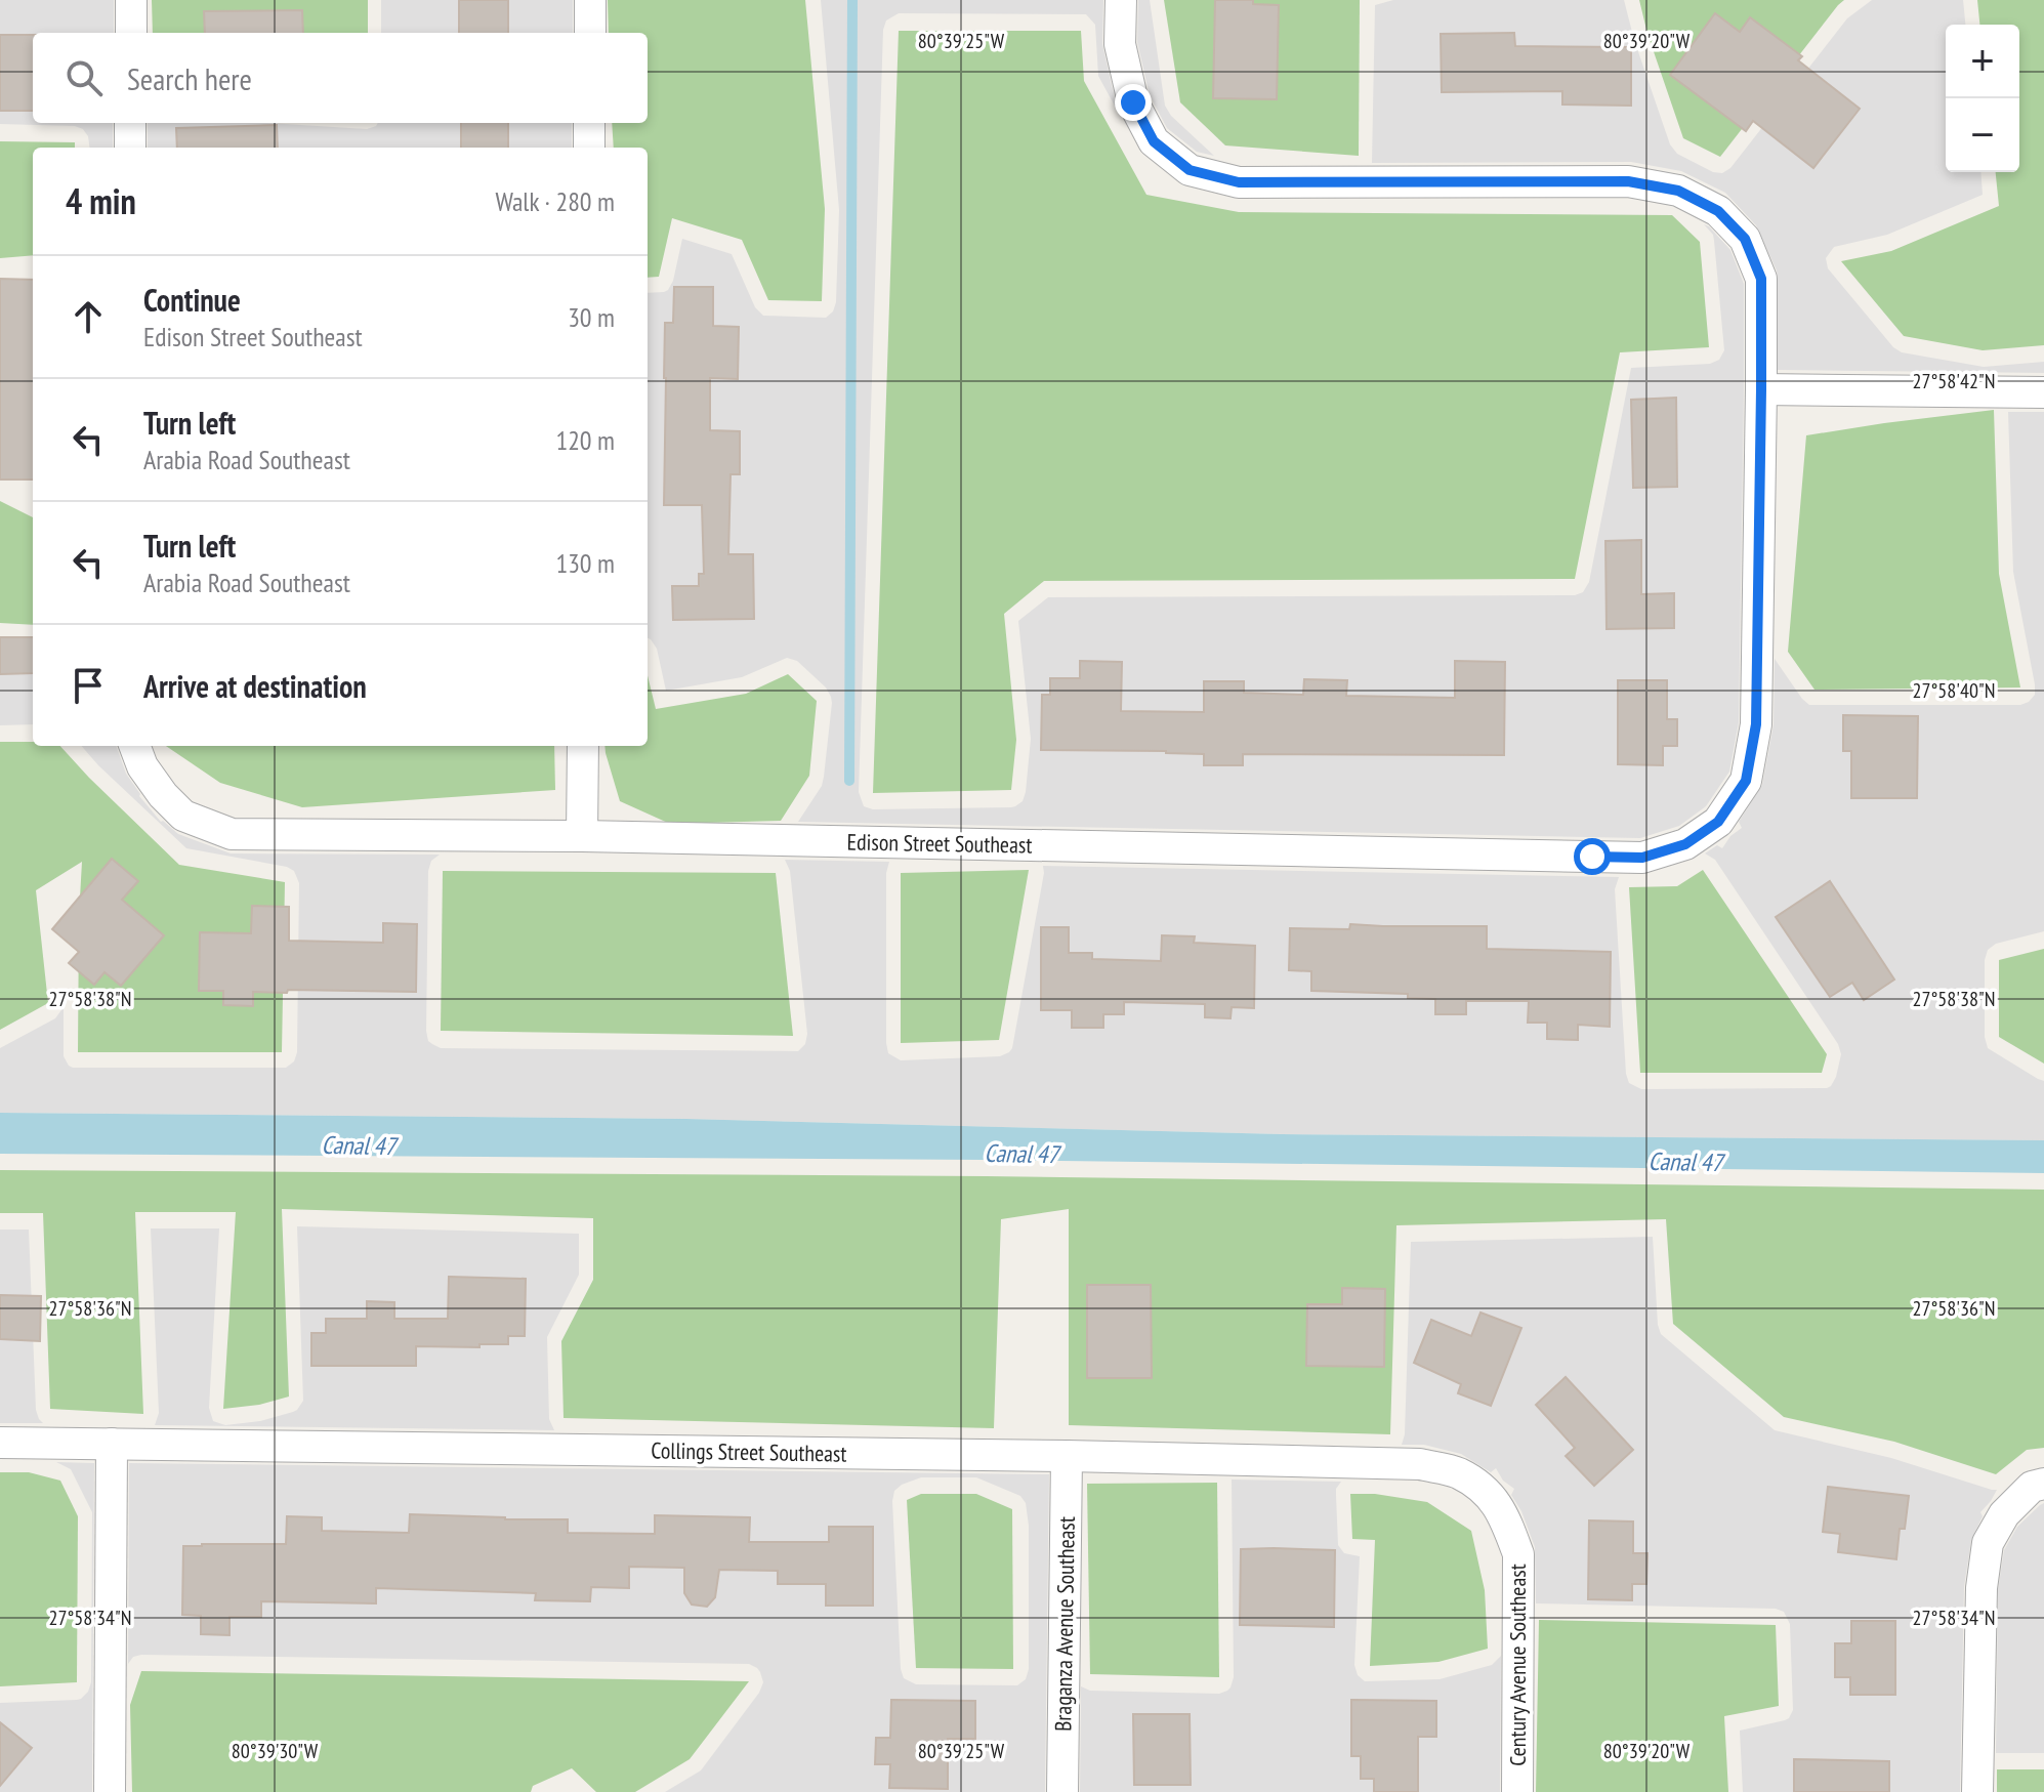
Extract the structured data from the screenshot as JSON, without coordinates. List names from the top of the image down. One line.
{"streets":{"street":["Edison Street Southeast","Collings Street Southeast","Braganza Avenue Southeast","Century Avenue Southeast"]},"crossings":[["Collings Street Southeast","Braganza Avenue Southeast"],["Collings Street Southeast","Century Avenue Southeast"]],"water":["Canal 47"],"page":{"map_buttons":["+","−"],"search":"Search here","heading":["4 min","Walk · 280 m"],"list":[["Continue","Edison Street Southeast","30 m"],["Turn left","Arabia Road Southeast","120 m"],["Turn left","Arabia Road Southeast","130 m"],"Arrive at destination"]},"coordinates":["80°39'25\"W","80°39'20\"W","27°58'42\"N","27°58'40\"N","27°58'38\"N","27°58'36\"N","27°58'34\"N","80°39'30\"W"]}
